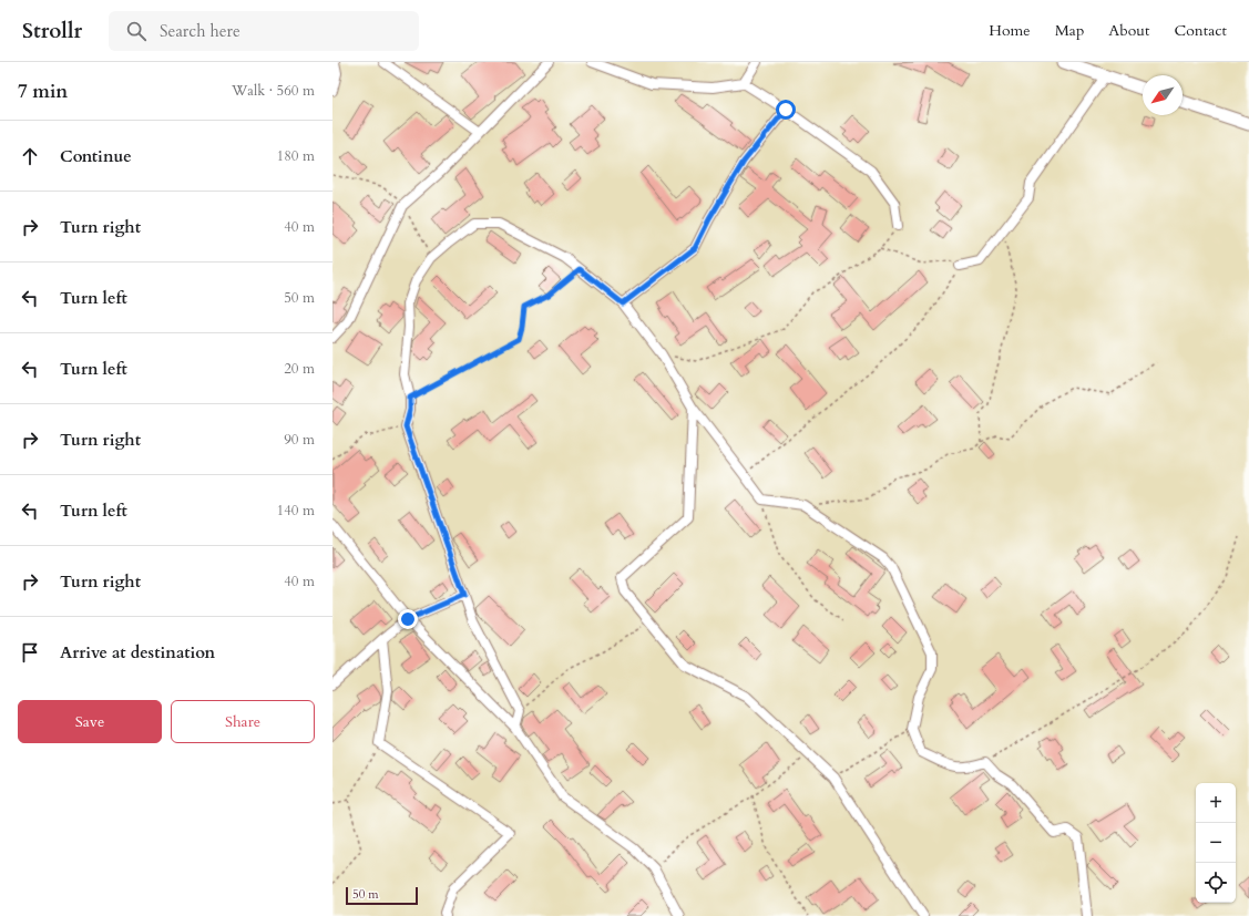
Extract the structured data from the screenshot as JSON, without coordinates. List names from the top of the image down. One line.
{"scale_bar":"50 m","north":"bottom left","page":{"header":"Strollr","search":"Search here","nav":["Home","Map","About","Contact"],"heading":["7 min","Walk · 560 m"],"list":[["Continue","180 m"],["Turn right","40 m"],["Turn left","50 m"],["Turn left","20 m"],["Turn right","90 m"],["Turn left","140 m"],["Turn right","40 m"],"Arrive at destination"],"buttons":["Save","Share"],"map_buttons":["+","−"],"scale":"50 m"}}
